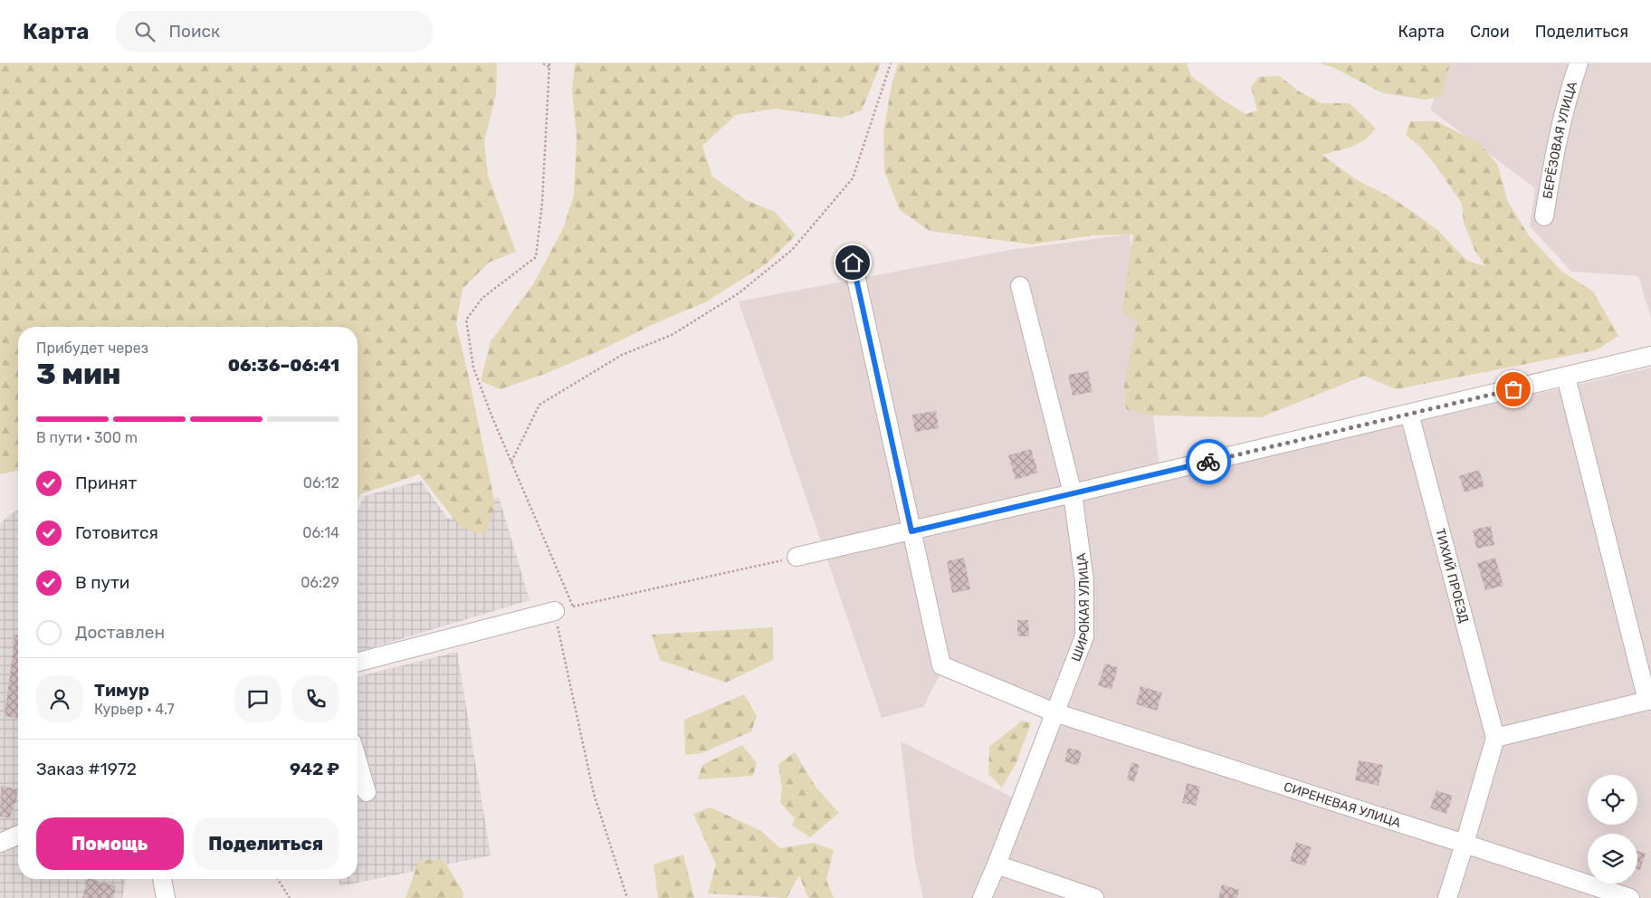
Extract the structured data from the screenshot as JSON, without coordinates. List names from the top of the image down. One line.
{"streets":{"street":["БЕРЁЗОВАЯ УЛИЦА","ТИХИЙ ПРОЕЗД","ШИРОКАЯ УЛИЦА","СИРЕНЕВАЯ УЛИЦА"]},"crossings":[["ШИРОКАЯ УЛИЦА","СИРЕНЕВАЯ УЛИЦА"]],"page":{"header":"Карта","search":"Поиск","nav":["Карта","Слои","Поделиться"],"heading":["3 мин","Прибудет через","06:36–06:41"],"panel":["Тимур","Курьер · 4.7","Заказ #1972","942 ₽"],"bar":"В пути · 300 m","list":[["Принят","06:12"],["Готовится","06:14"],["В пути","06:29"],"Доставлен"],"buttons":["Помощь","Поделиться"]}}
